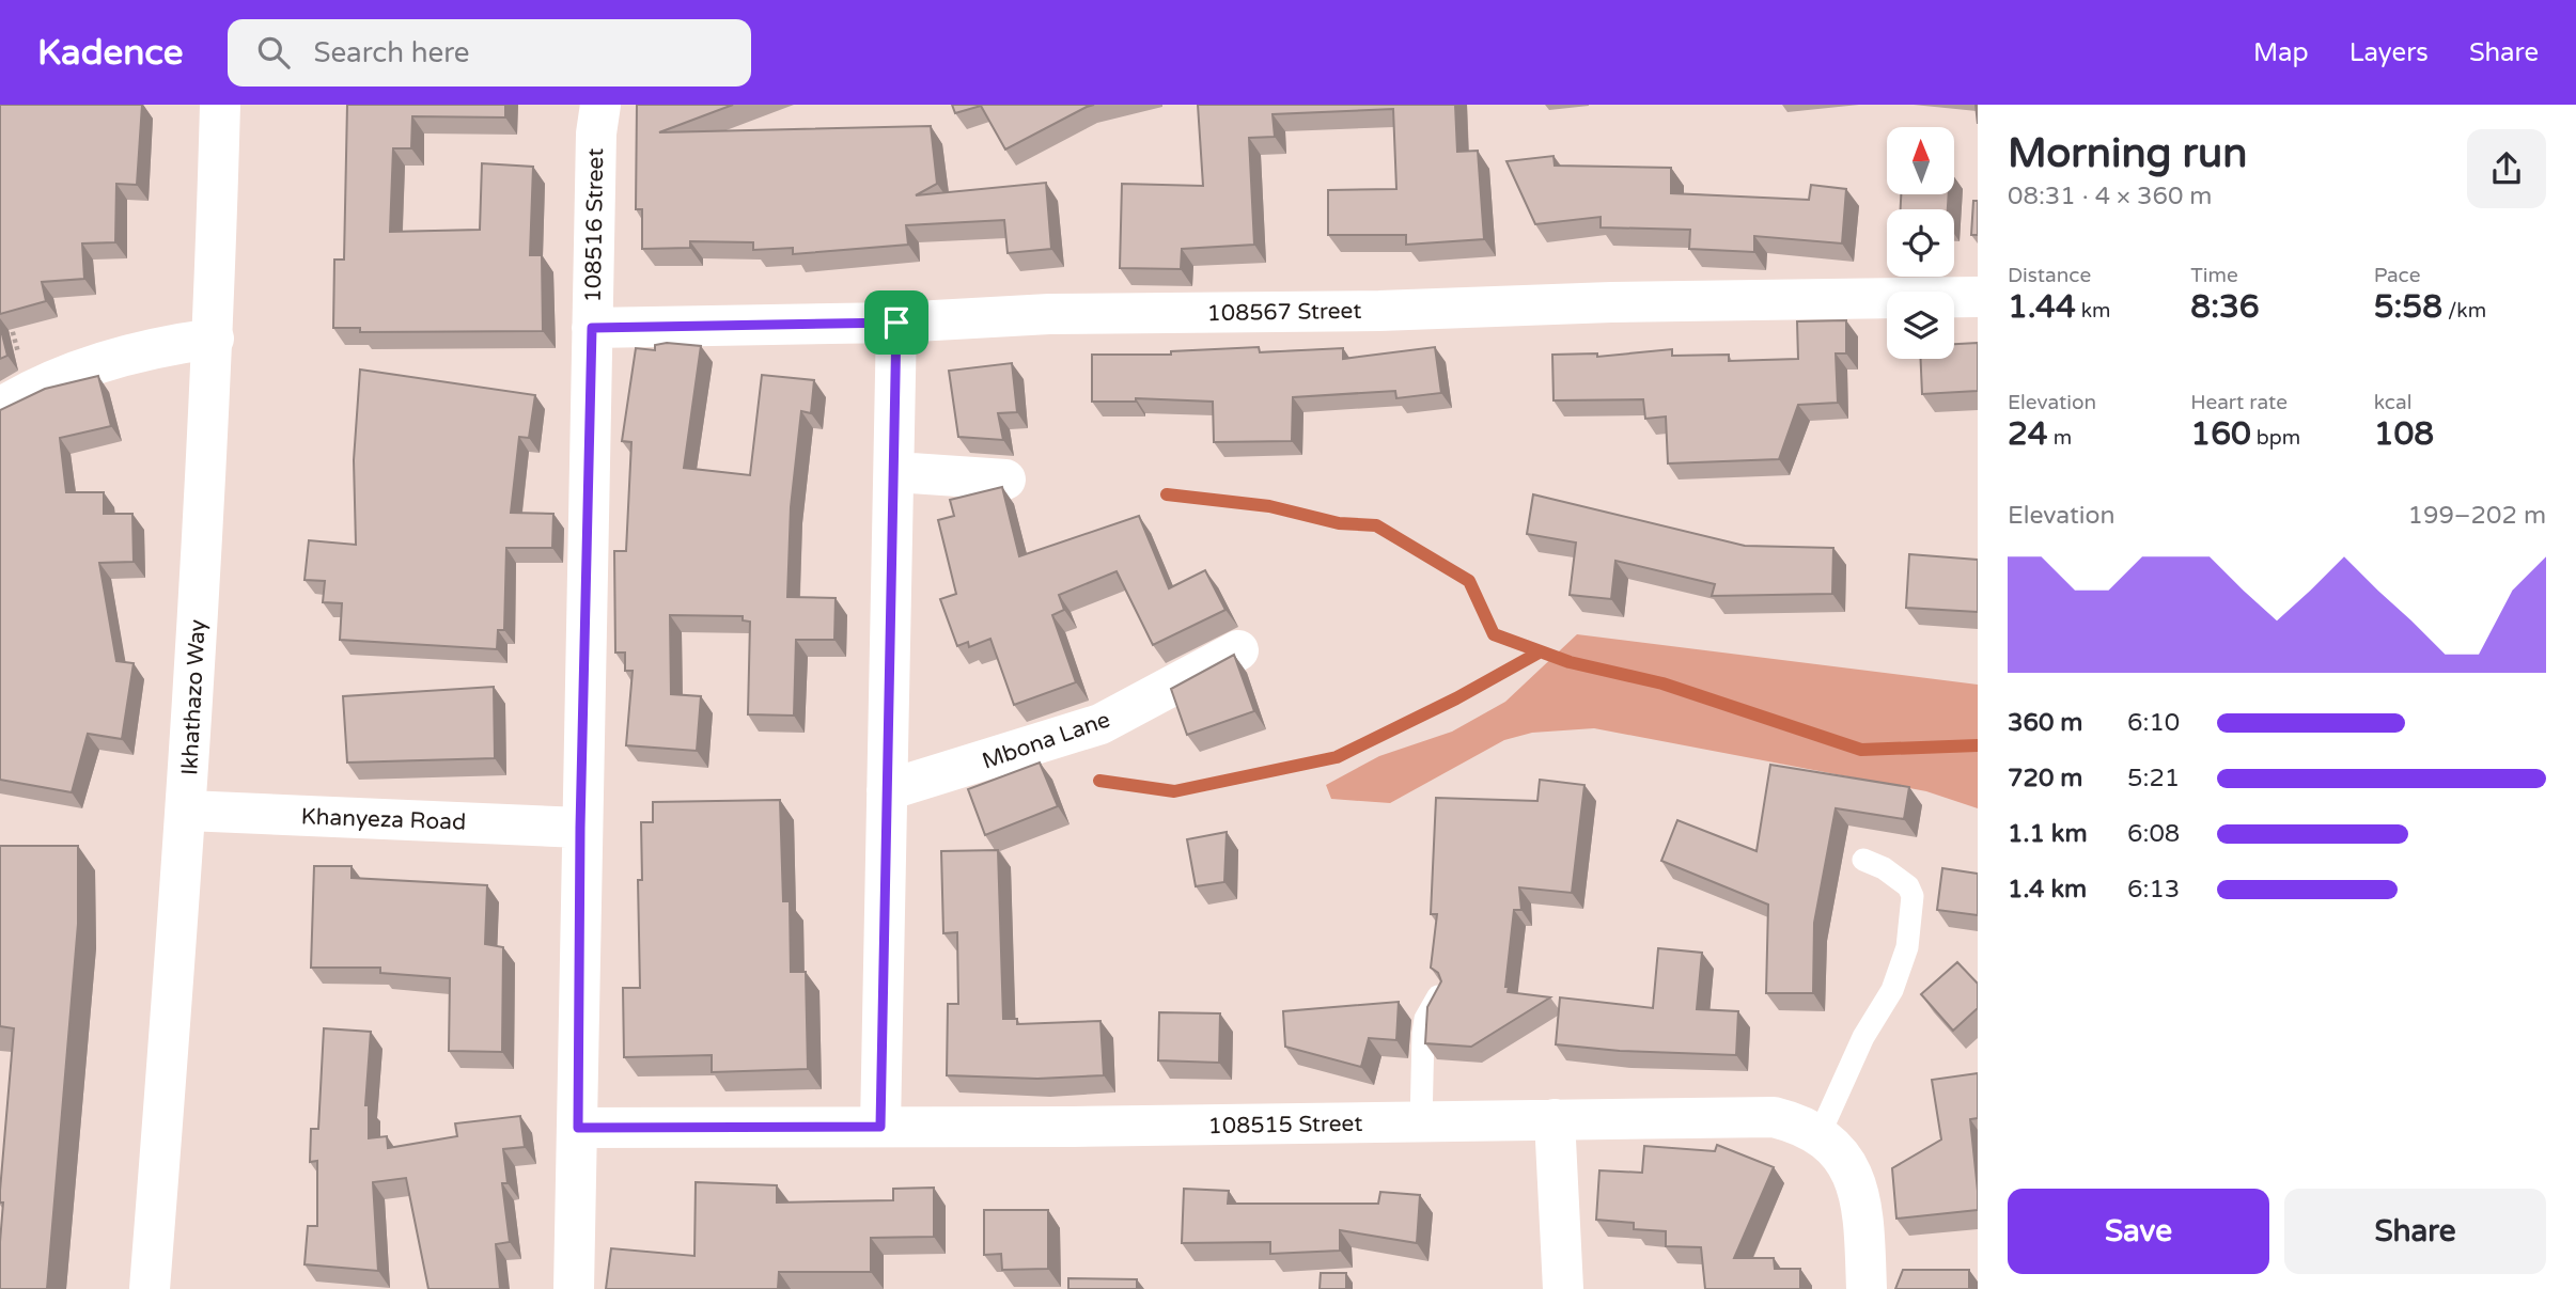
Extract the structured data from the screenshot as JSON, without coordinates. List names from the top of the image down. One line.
{"streets":{"street":["108516 Street","108567 Street","Ikhathazo Way","Mbona Lane","Khanyeza Road","108515 Street"]},"crossings":[["108516 Street","108567 Street"],["108516 Street","Khanyeza Road"],["108516 Street","108515 Street"],["Ikhathazo Way","Khanyeza Road"]],"north":"top","page":{"header":"Kadence","search":"Search here","nav":["Map","Layers","Share"],"heading":["Morning run","08:31 · 4 × 360 m"],"stats":[["Distance","1.44 km"],["Time","8:36"],["Pace","5:58 /km"],["Elevation","24 m"],["Heart rate","160 bpm"],["kcal","108"]],"chart":["Elevation","199–202 m"],"list":[{"name":"360 m","note":"6:10"},{"name":"720 m","note":"5:21"},{"name":"1.1 km","note":"6:08"},{"name":"1.4 km","note":"6:13"}],"buttons":["Save","Share"]}}
